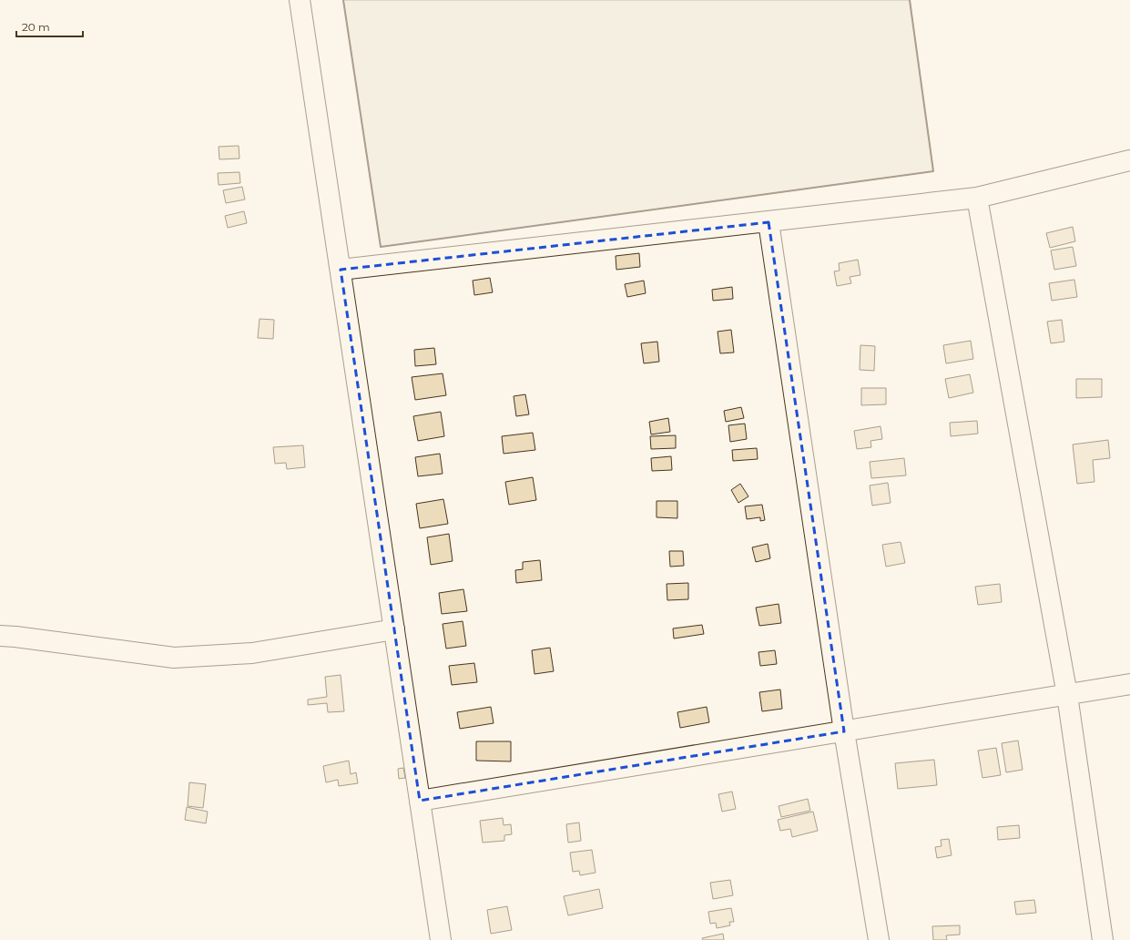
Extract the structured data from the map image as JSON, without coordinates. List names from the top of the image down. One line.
{"scale_bar":"20 m"}
